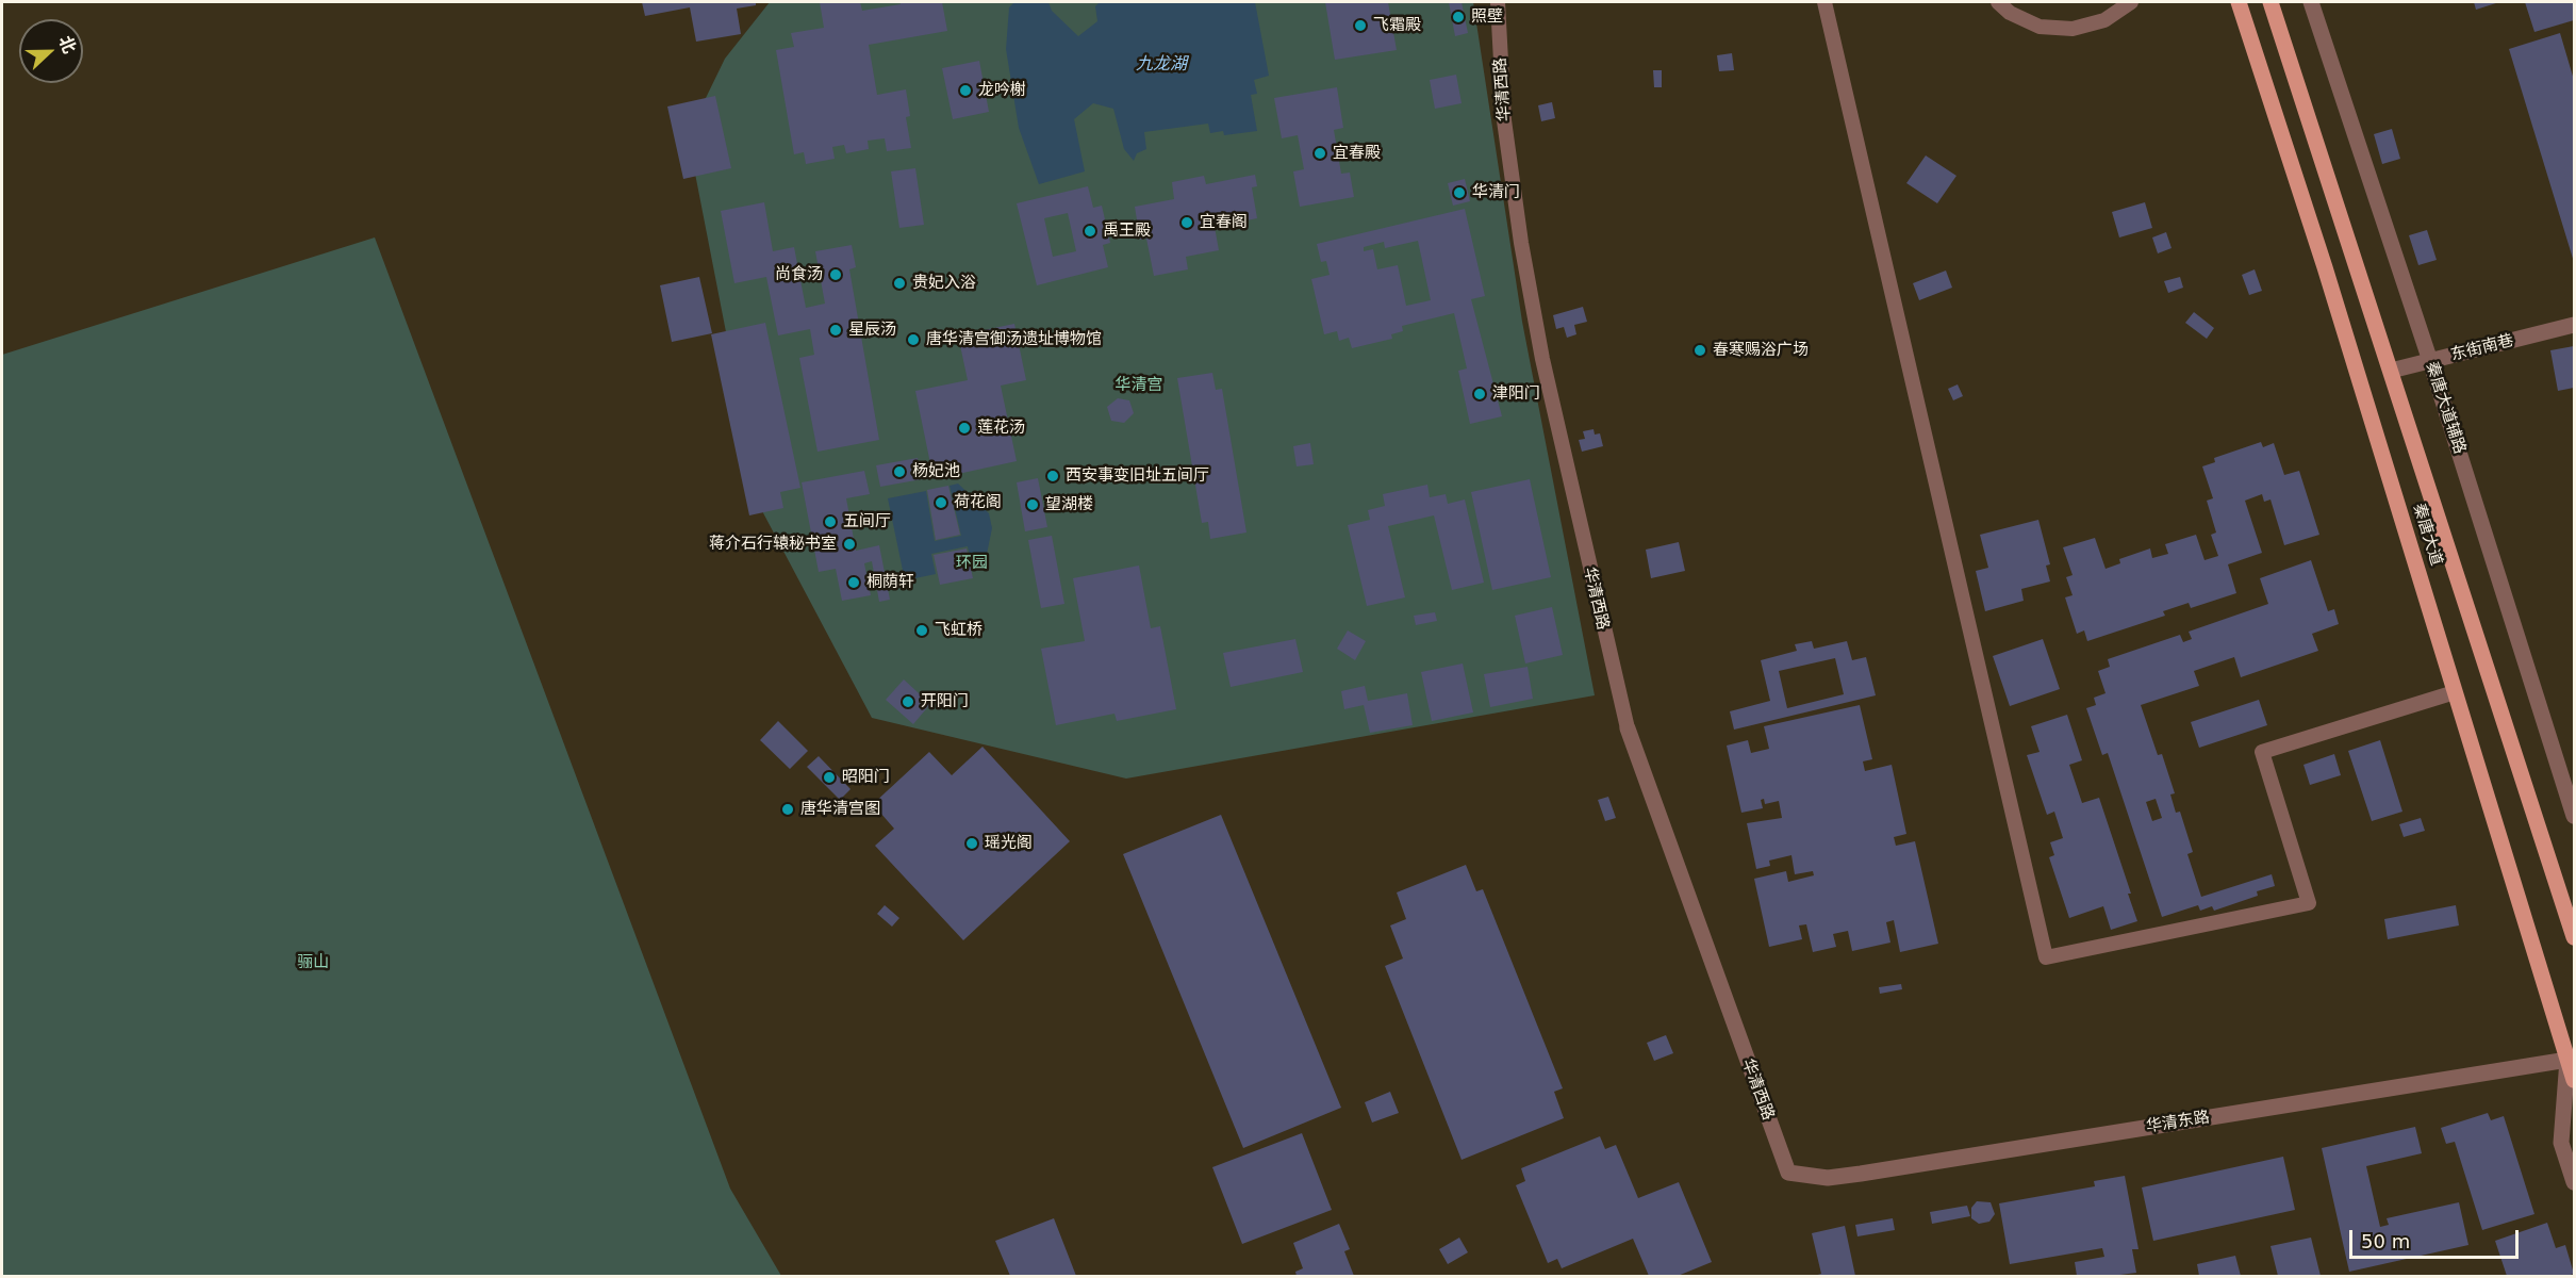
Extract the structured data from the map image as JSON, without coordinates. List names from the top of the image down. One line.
{"streets":{"main road":["秦唐大道"],"street":["华清西路","东街南巷","秦唐大道辅路","华清东路"]},"crossings":[["华清西路","华清东路"],["东街南巷","秦唐大道辅路"],["东街南巷","秦唐大道"],["秦唐大道","华清东路"]],"water":["九龙湖"],"parks":["华清宫","环园","骊山"],"places":["照壁","飞霜殿","龙吟榭","宜春殿","华清门","宜春阁","禹王殿","尚食汤","贵妃入浴","星辰汤","唐华清宫御汤遗址博物馆","春寒赐浴广场","津阳门","莲花汤","杨妃池","西安事变旧址五间厅","荷花阁","望湖楼","五间厅","蒋介石行辕秘书室","桐荫轩","飞虹桥","开阳门","昭阳门","唐华清宫图","瑶光阁"],"scale_bar":"50 m","north":"right"}
